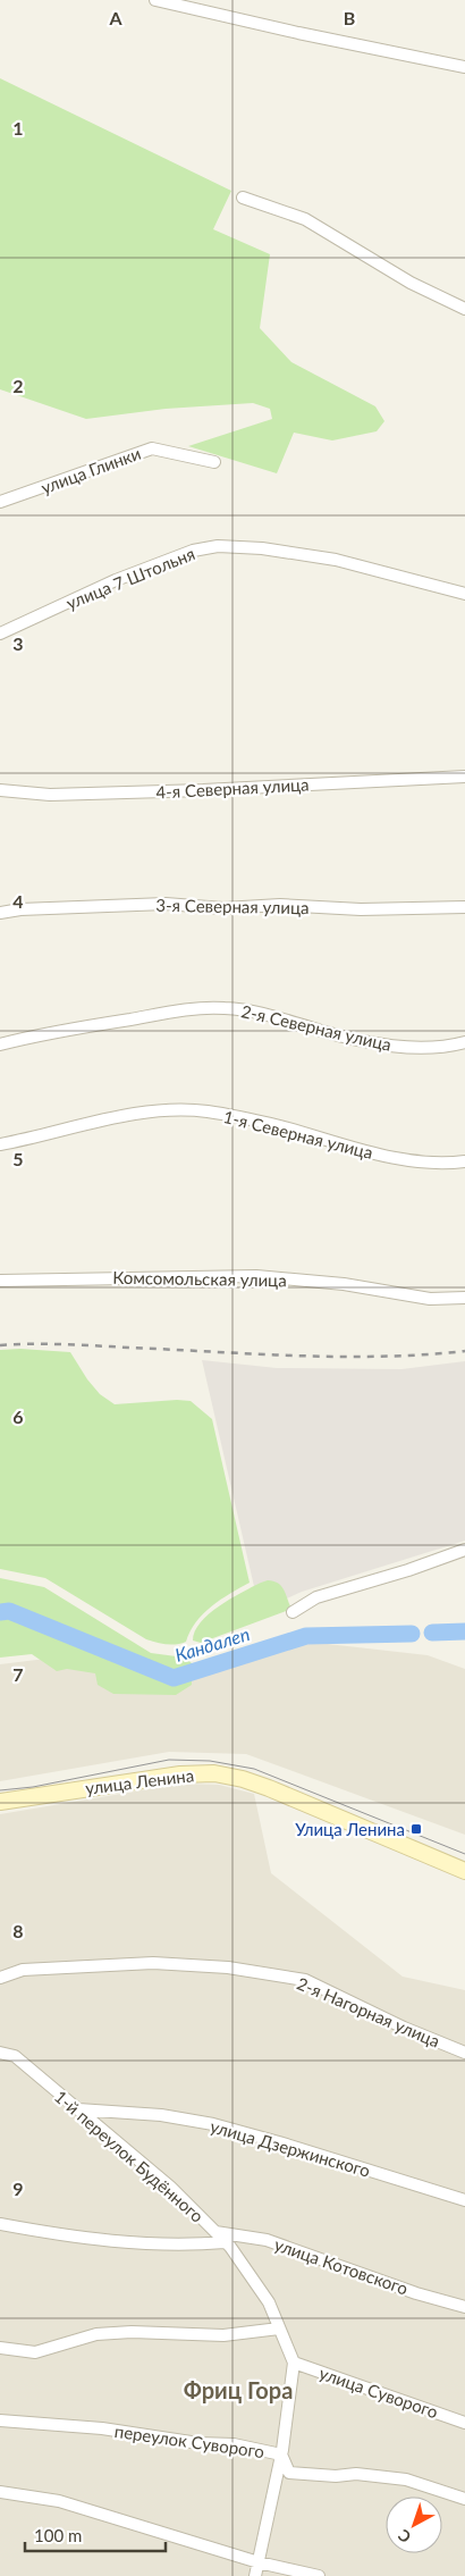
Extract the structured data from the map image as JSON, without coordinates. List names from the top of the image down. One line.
{"streets":{"main road":["улица Ленина"],"street":["улица Глинки","улица 7 Штольня","4-я Северная улица","3-я Северная улица","2-я Северная улица","1-я Северная улица","Комсомольская улица","2-я Нагорная улица","улица Дзержинского","1-й переулок Будённого","улица Котовского","улица Суворого","переулок Суворого"]},"crossings":[["улица Дзержинского","1-й переулок Будённого"],["1-й переулок Будённого","улица Котовского"],["1-й переулок Будённого","улица Суворого"]],"districts":["Фриц Гора"],"water":["Кандалеп"],"places":{"transit":["Улица Ленина"]},"scale_bar":"100 m","north":"bottom left","grid":{"columns":["A","B"],"rows":["1","2","3","4","5","6","7","8","9"]}}
